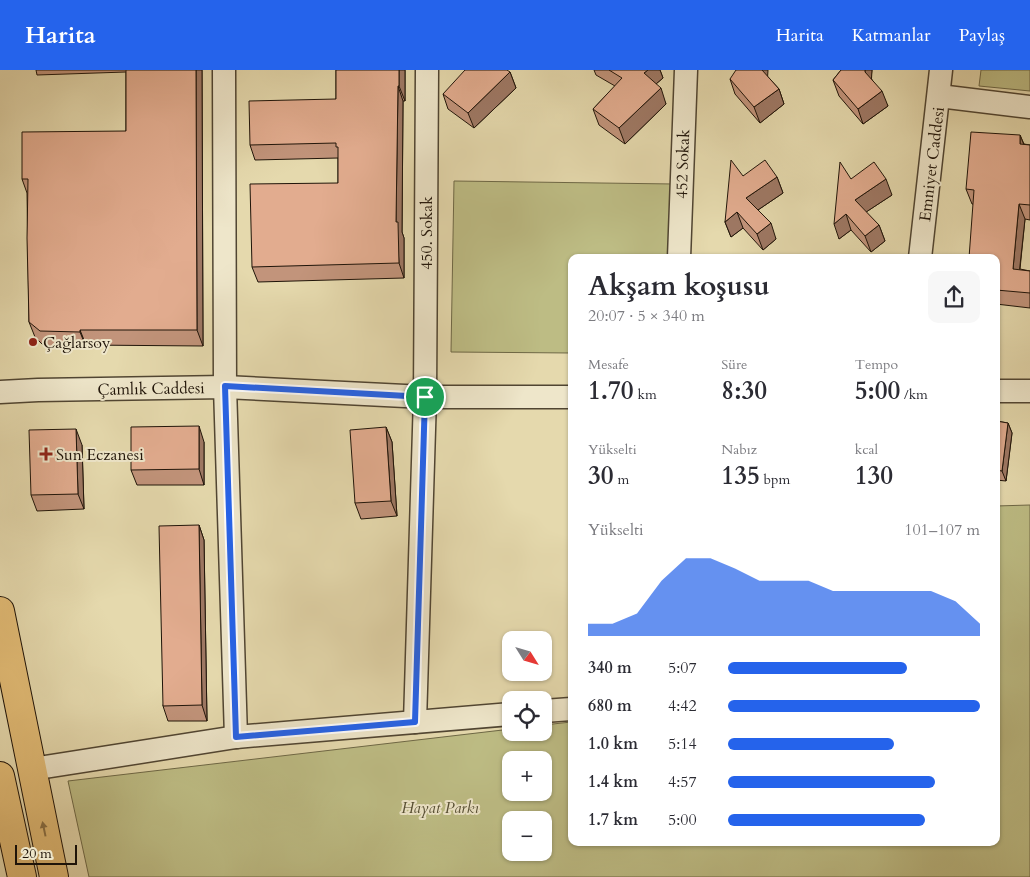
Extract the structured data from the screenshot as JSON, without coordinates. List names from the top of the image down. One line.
{"streets":{"street":["452 Sokak","Emniyet Caddesi","450. Sokak","Çamlık Caddesi"]},"crossings":[["450. Sokak","Çamlık Caddesi"]],"parks":["Hayat Parkı"],"places":{"other":["Çağlarsoy"],"health":["Sun Eczanesi"]},"scale_bar":"20 m","north":"bottom right","page":{"header":"Harita","nav":["Harita","Katmanlar","Paylaş"],"heading":["Akşam koşusu","20:07 · 5 × 340 m"],"stats":[["Mesafe","1.70 km"],["Süre","8:30"],["Tempo","5:00 /km"],["Yükselti","30 m"],["Nabız","135 bpm"],["kcal","130"]],"chart":["Yükselti","101–107 m"],"map_buttons":["+","−"],"list":[{"name":"340 m","note":"5:07"},{"name":"680 m","note":"4:42"},{"name":"1.0 km","note":"5:14"},{"name":"1.4 km","note":"4:57"},{"name":"1.7 km","note":"5:00"}],"scale":"20 m"}}
